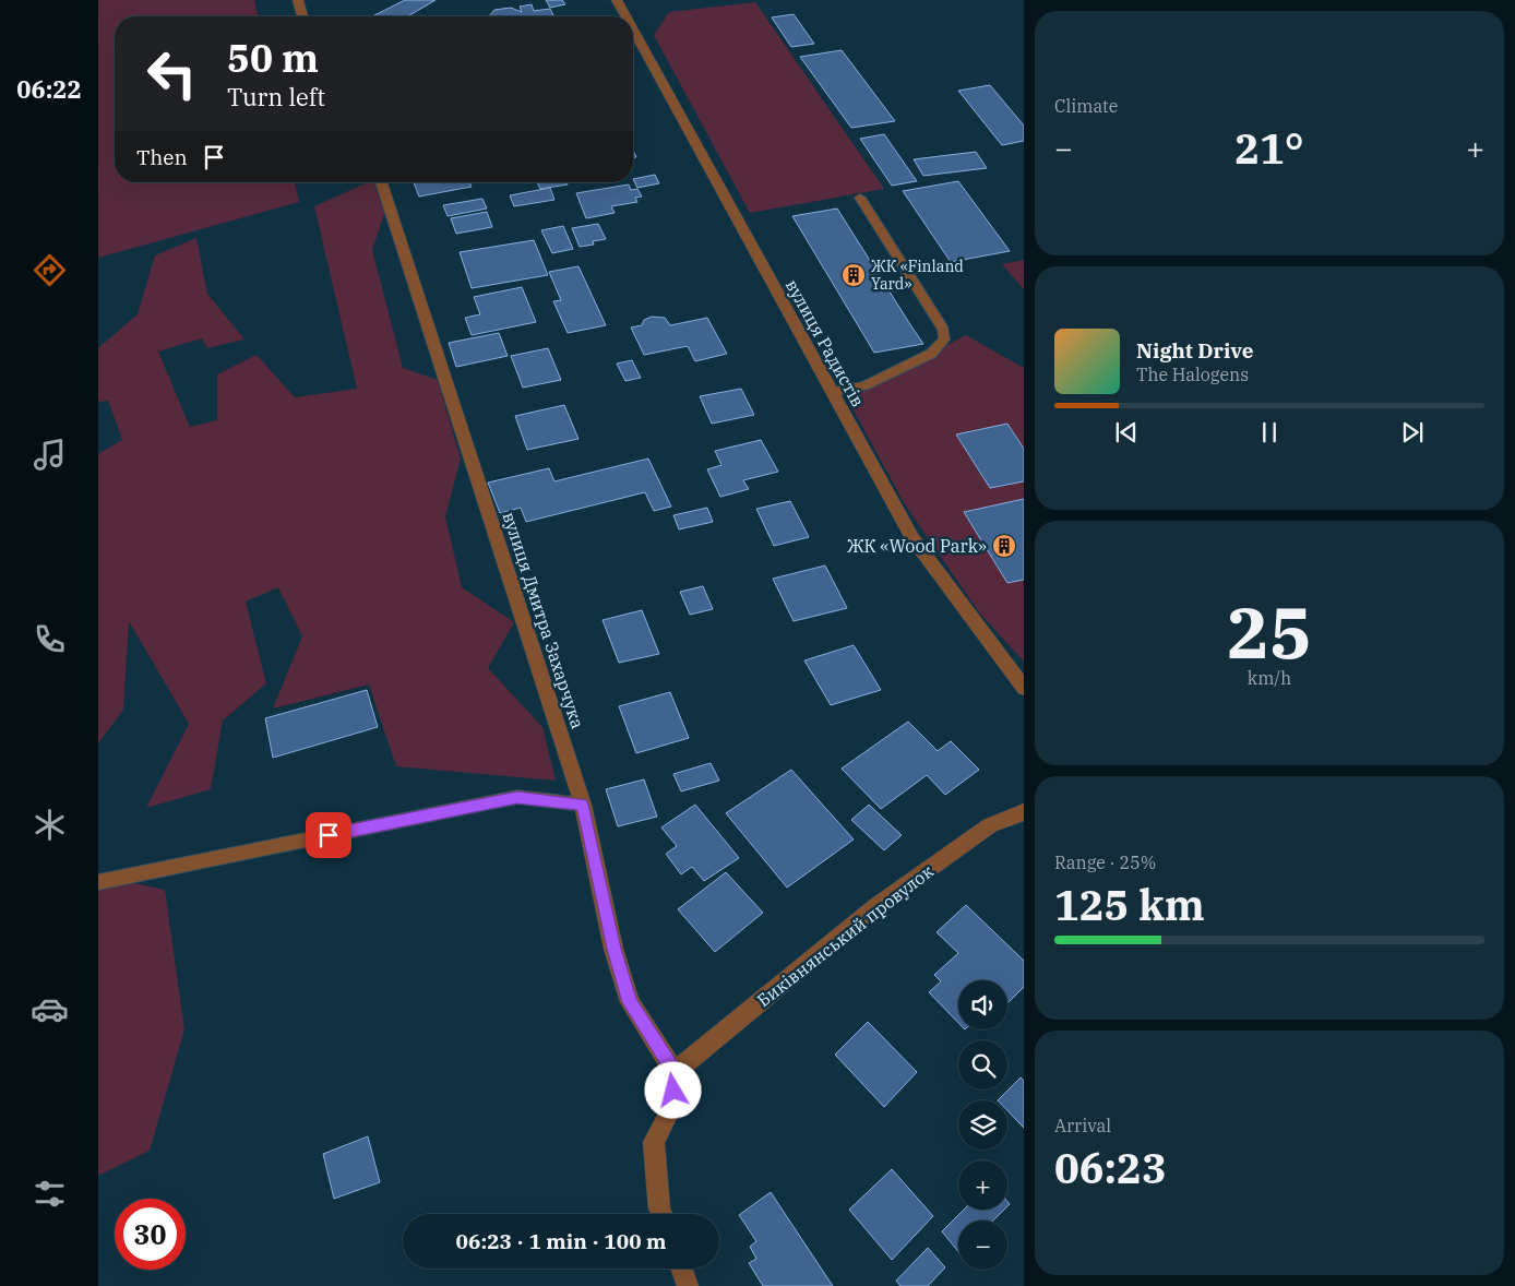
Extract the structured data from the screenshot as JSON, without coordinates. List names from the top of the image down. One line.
{"streets":{"street":["вулиця Радистів","вулиця Дмитра Захарчука","Биківнянський провулок"]},"crossings":[["вулиця Дмитра Захарчука","Биківнянський провулок"]],"places":{"building":["ЖК «Finland Yard»","ЖК «Wood Park»"]},"page":{"tabs":"06:22","tile":["Climate",["25","km/h"],["Range · 25%","125 km"],["Arrival","06:23"]],"turn":["50 m","Turn left"],"heat":["−","21°","+"],"then":"Then","song":["Night Drive","The Halogens"],"map_buttons":["+","−"],"limit":"30","trip":"06:23 · 1 min · 100 m"}}
